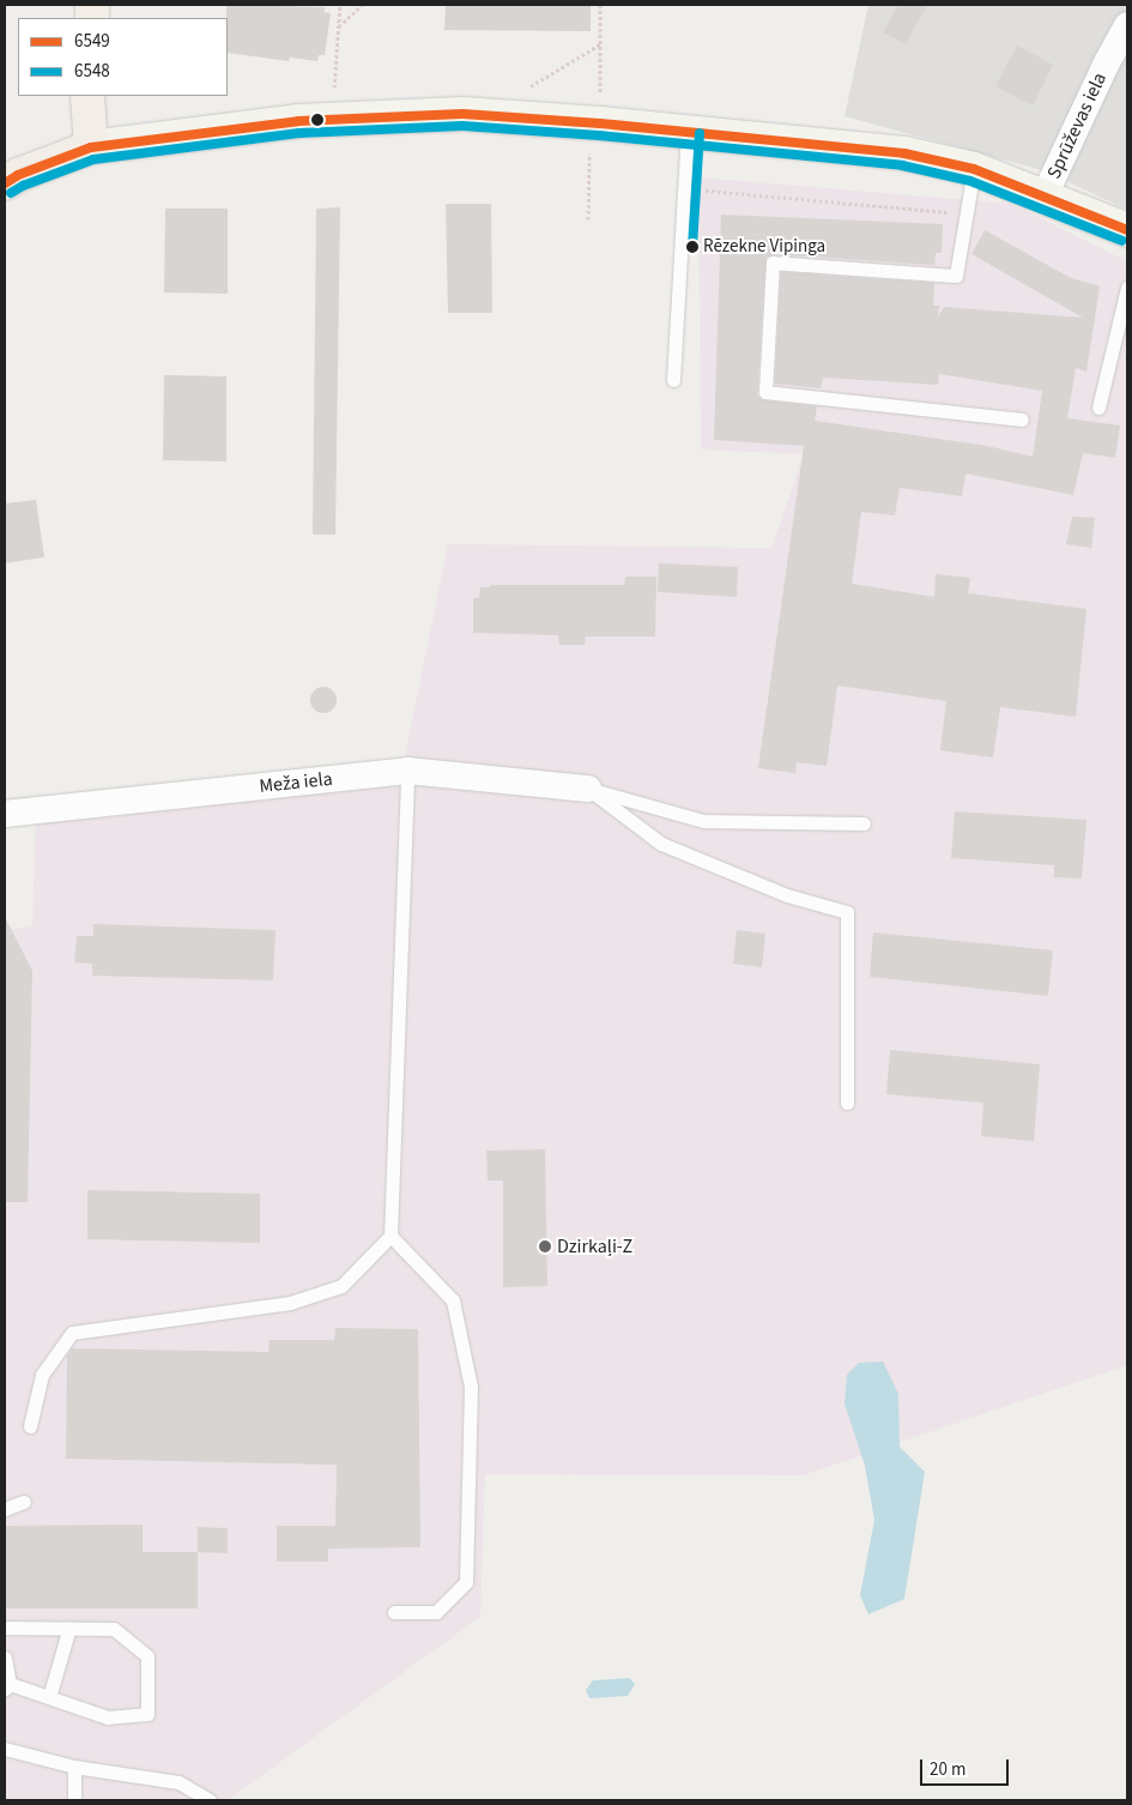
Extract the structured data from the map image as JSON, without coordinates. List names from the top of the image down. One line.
{"streets":{"street":["Sprūževas iela","Meža iela"]},"places":["Rēzekne Vipinga","Dzirkaļi-Z"],"lines":["transit line 6549","transit line 6548"],"legend":["6549","6548"],"scale_bar":"20 m"}
